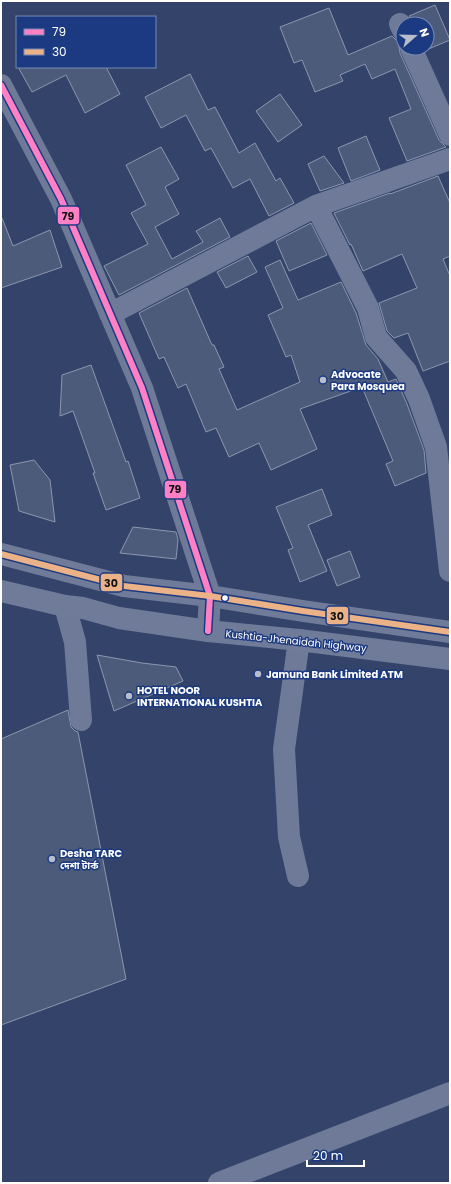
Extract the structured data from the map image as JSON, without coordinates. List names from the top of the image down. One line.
{"streets":{"highway":["Kushtia-Jhenaidah Highway"]},"places":["Advocate Para Mosquea","Jamuna Bank Limited ATM","HOTEL NOOR INTERNATIONAL KUSHTIA","Desha TARC দেশা টার্ক"],"lines":["transit line 79","transit line 30"],"legend":["79","30"],"scale_bar":"20 m","north":"right"}
